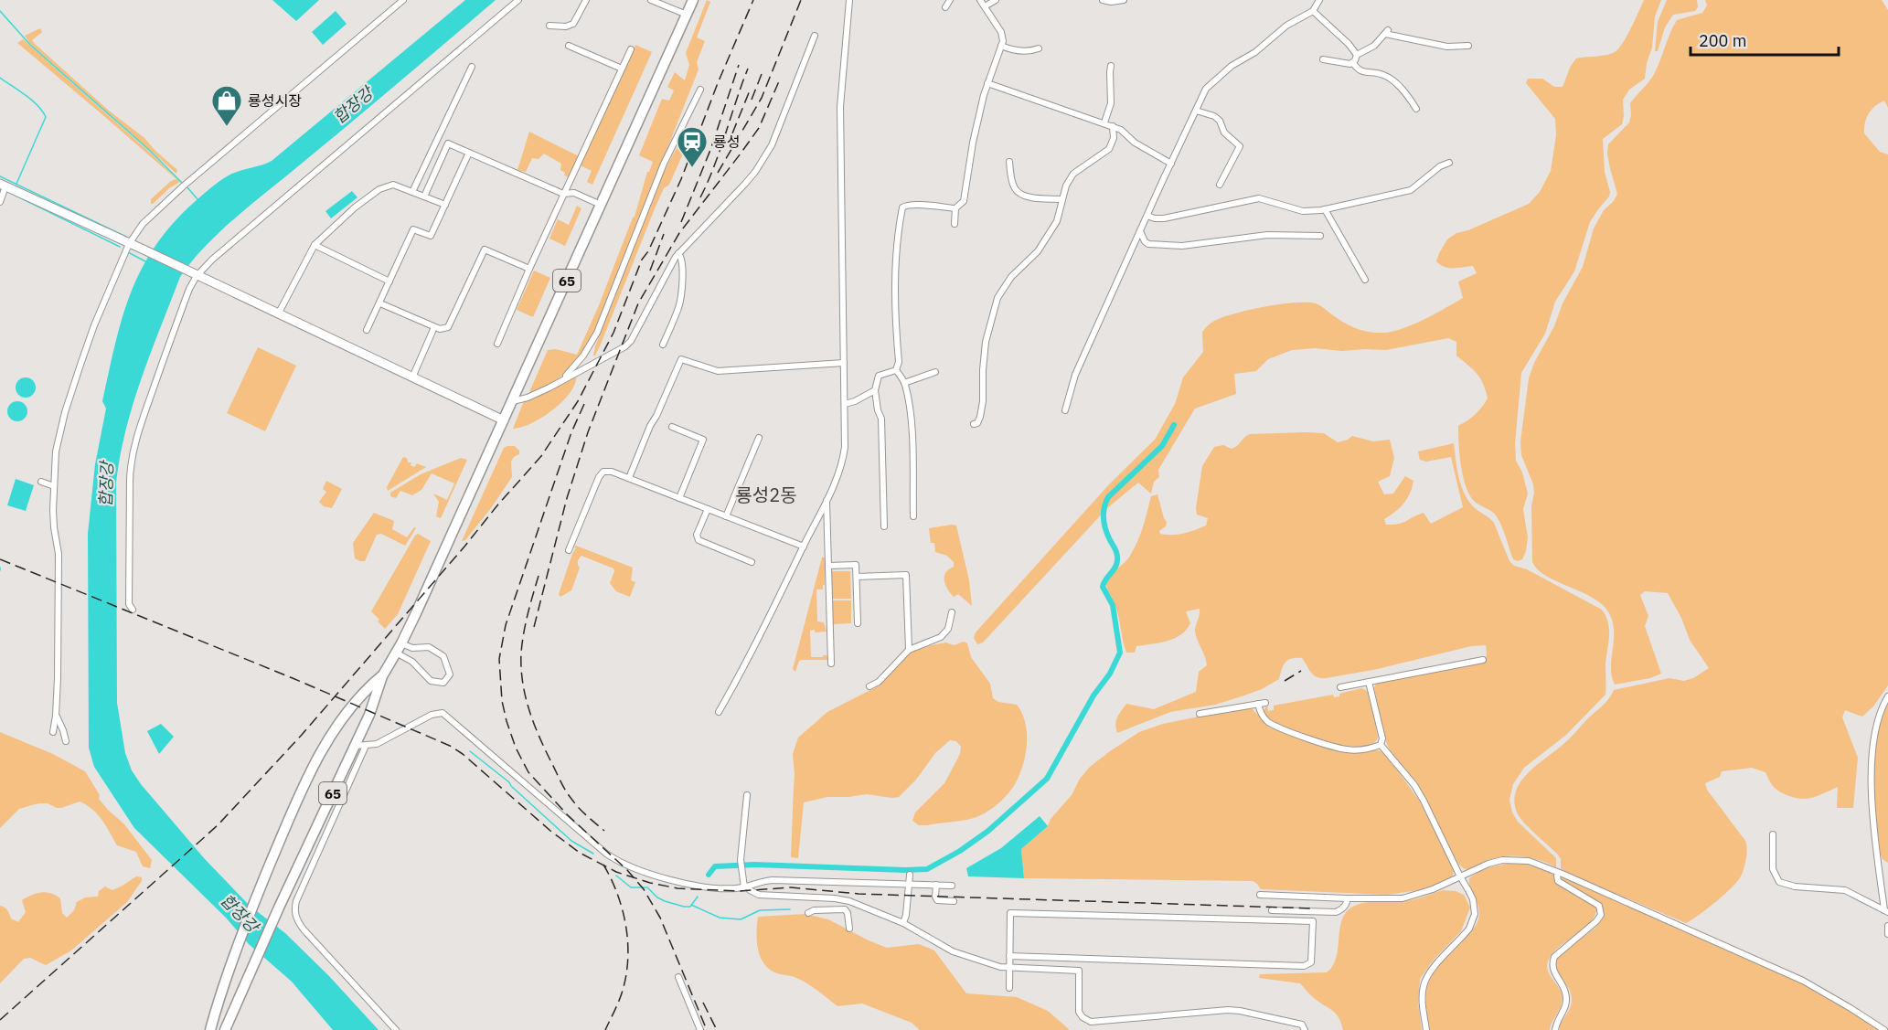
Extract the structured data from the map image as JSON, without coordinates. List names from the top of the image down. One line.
{"streets":{"main road":["65"]},"districts":["룡성2동"],"water":["합장강"],"places":{"shop":["룡성시장"],"station":["룡성"]},"scale_bar":"200 m"}
